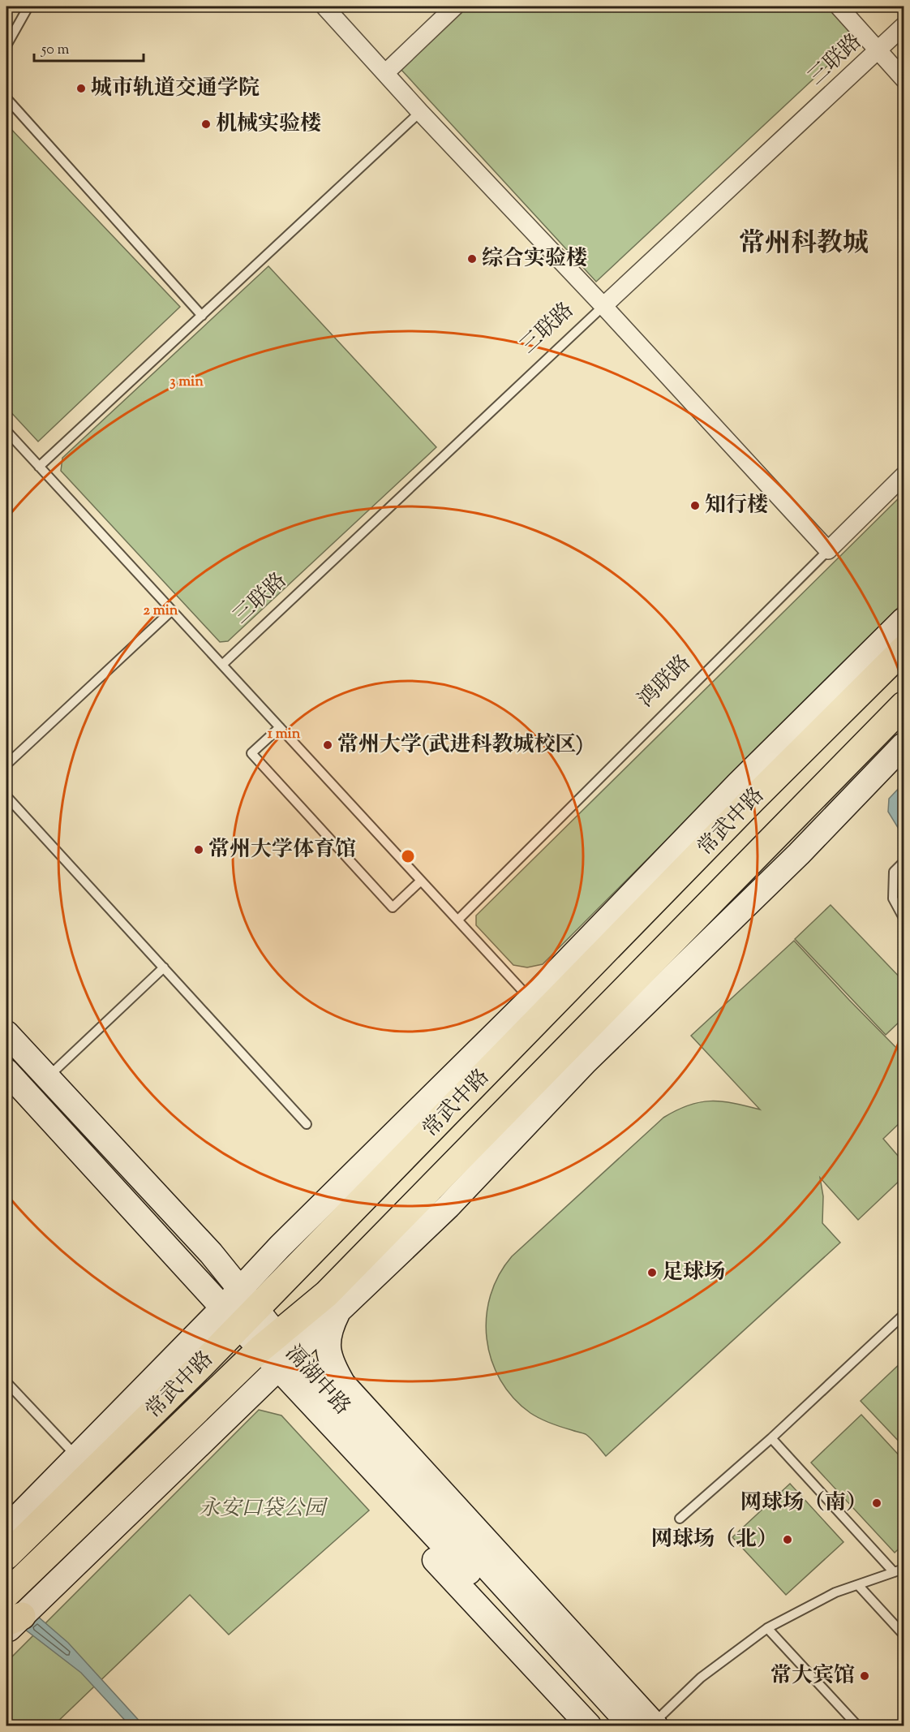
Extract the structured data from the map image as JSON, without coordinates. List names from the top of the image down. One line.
{"streets":{"main road":["常武中路"],"street":["三联路","鸿联路","滆湖中路"]},"crossings":[["常武中路","滆湖中路"]],"districts":["常州科教城"],"parks":["永安口袋公园"],"places":["城市轨道交通学院","机械实验楼","综合实验楼","知行楼","常州大学(武进科教城校区)","常州大学体育馆","足球场","网球场（南）","网球场（北）","常大宾馆"],"scale_bar":"50 m","rings":["3 min","2 min","1 min"]}
